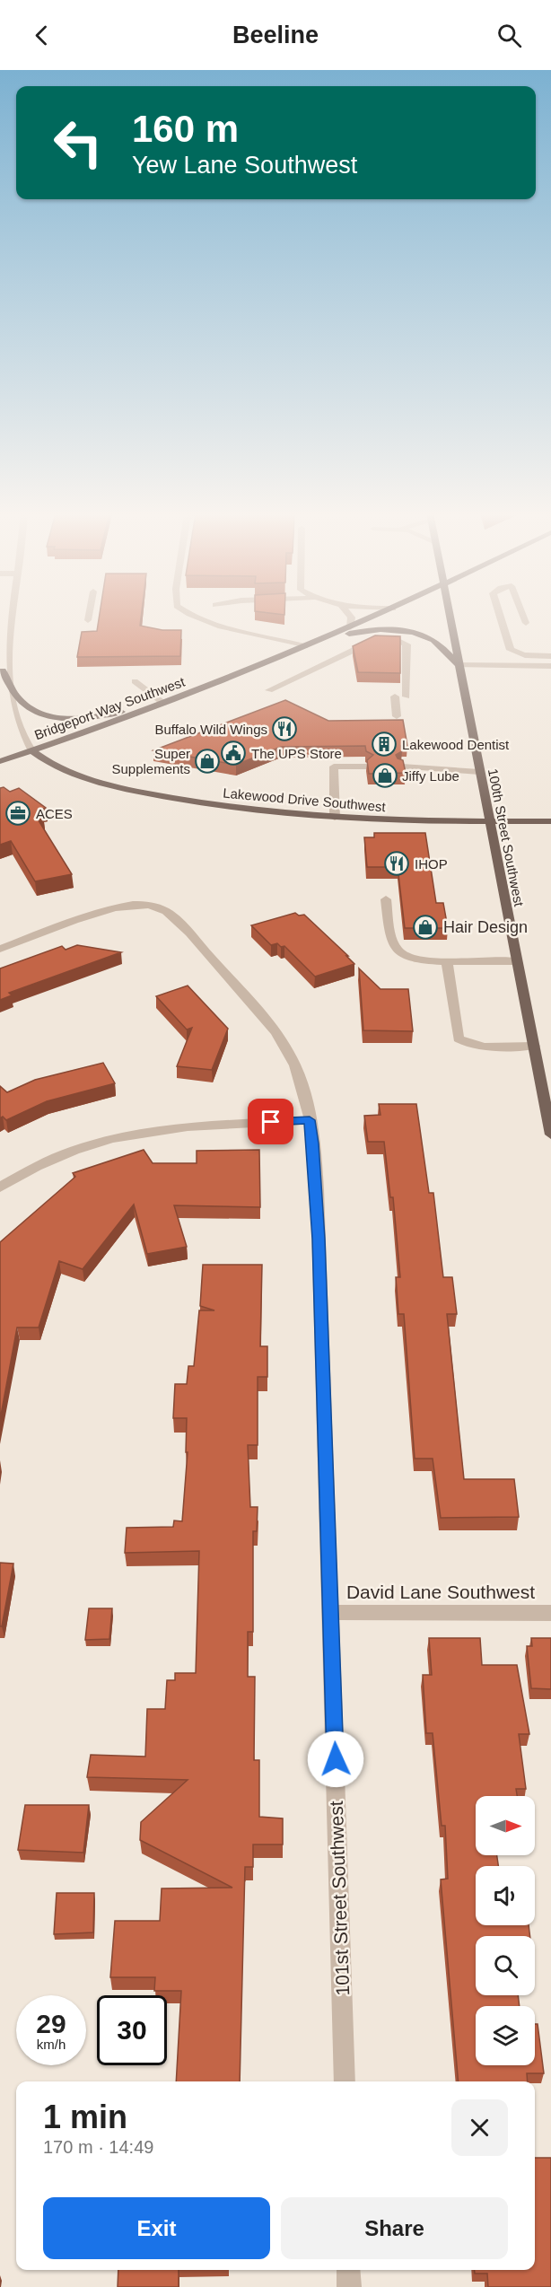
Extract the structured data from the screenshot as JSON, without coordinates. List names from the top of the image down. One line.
{"streets":{"main road":["Bridgeport Way Southwest","Lakewood Drive Southwest","100th Street Southwest"],"street":["David Lane Southwest","101st Street Southwest"]},"crossings":[["Bridgeport Way Southwest","Lakewood Drive Southwest"],["Lakewood Drive Southwest","100th Street Southwest"],["David Lane Southwest","101st Street Southwest"]],"places":{"restaurant":["Buffalo Wild Wings","IHOP"],"building":["Lakewood Dentist"],"public building":["The UPS Store"],"shop":["Super Supplements","Jiffy Lube","Hair Design"],"office":["ACES"]},"north":"right","page":{"header":"Beeline","turn":["160 m","Yew Lane Southwest"],"speed":"29 km/h","limit":"30","heading":["1 min","170 m · 14:49"],"buttons":["Exit","Share"]}}
